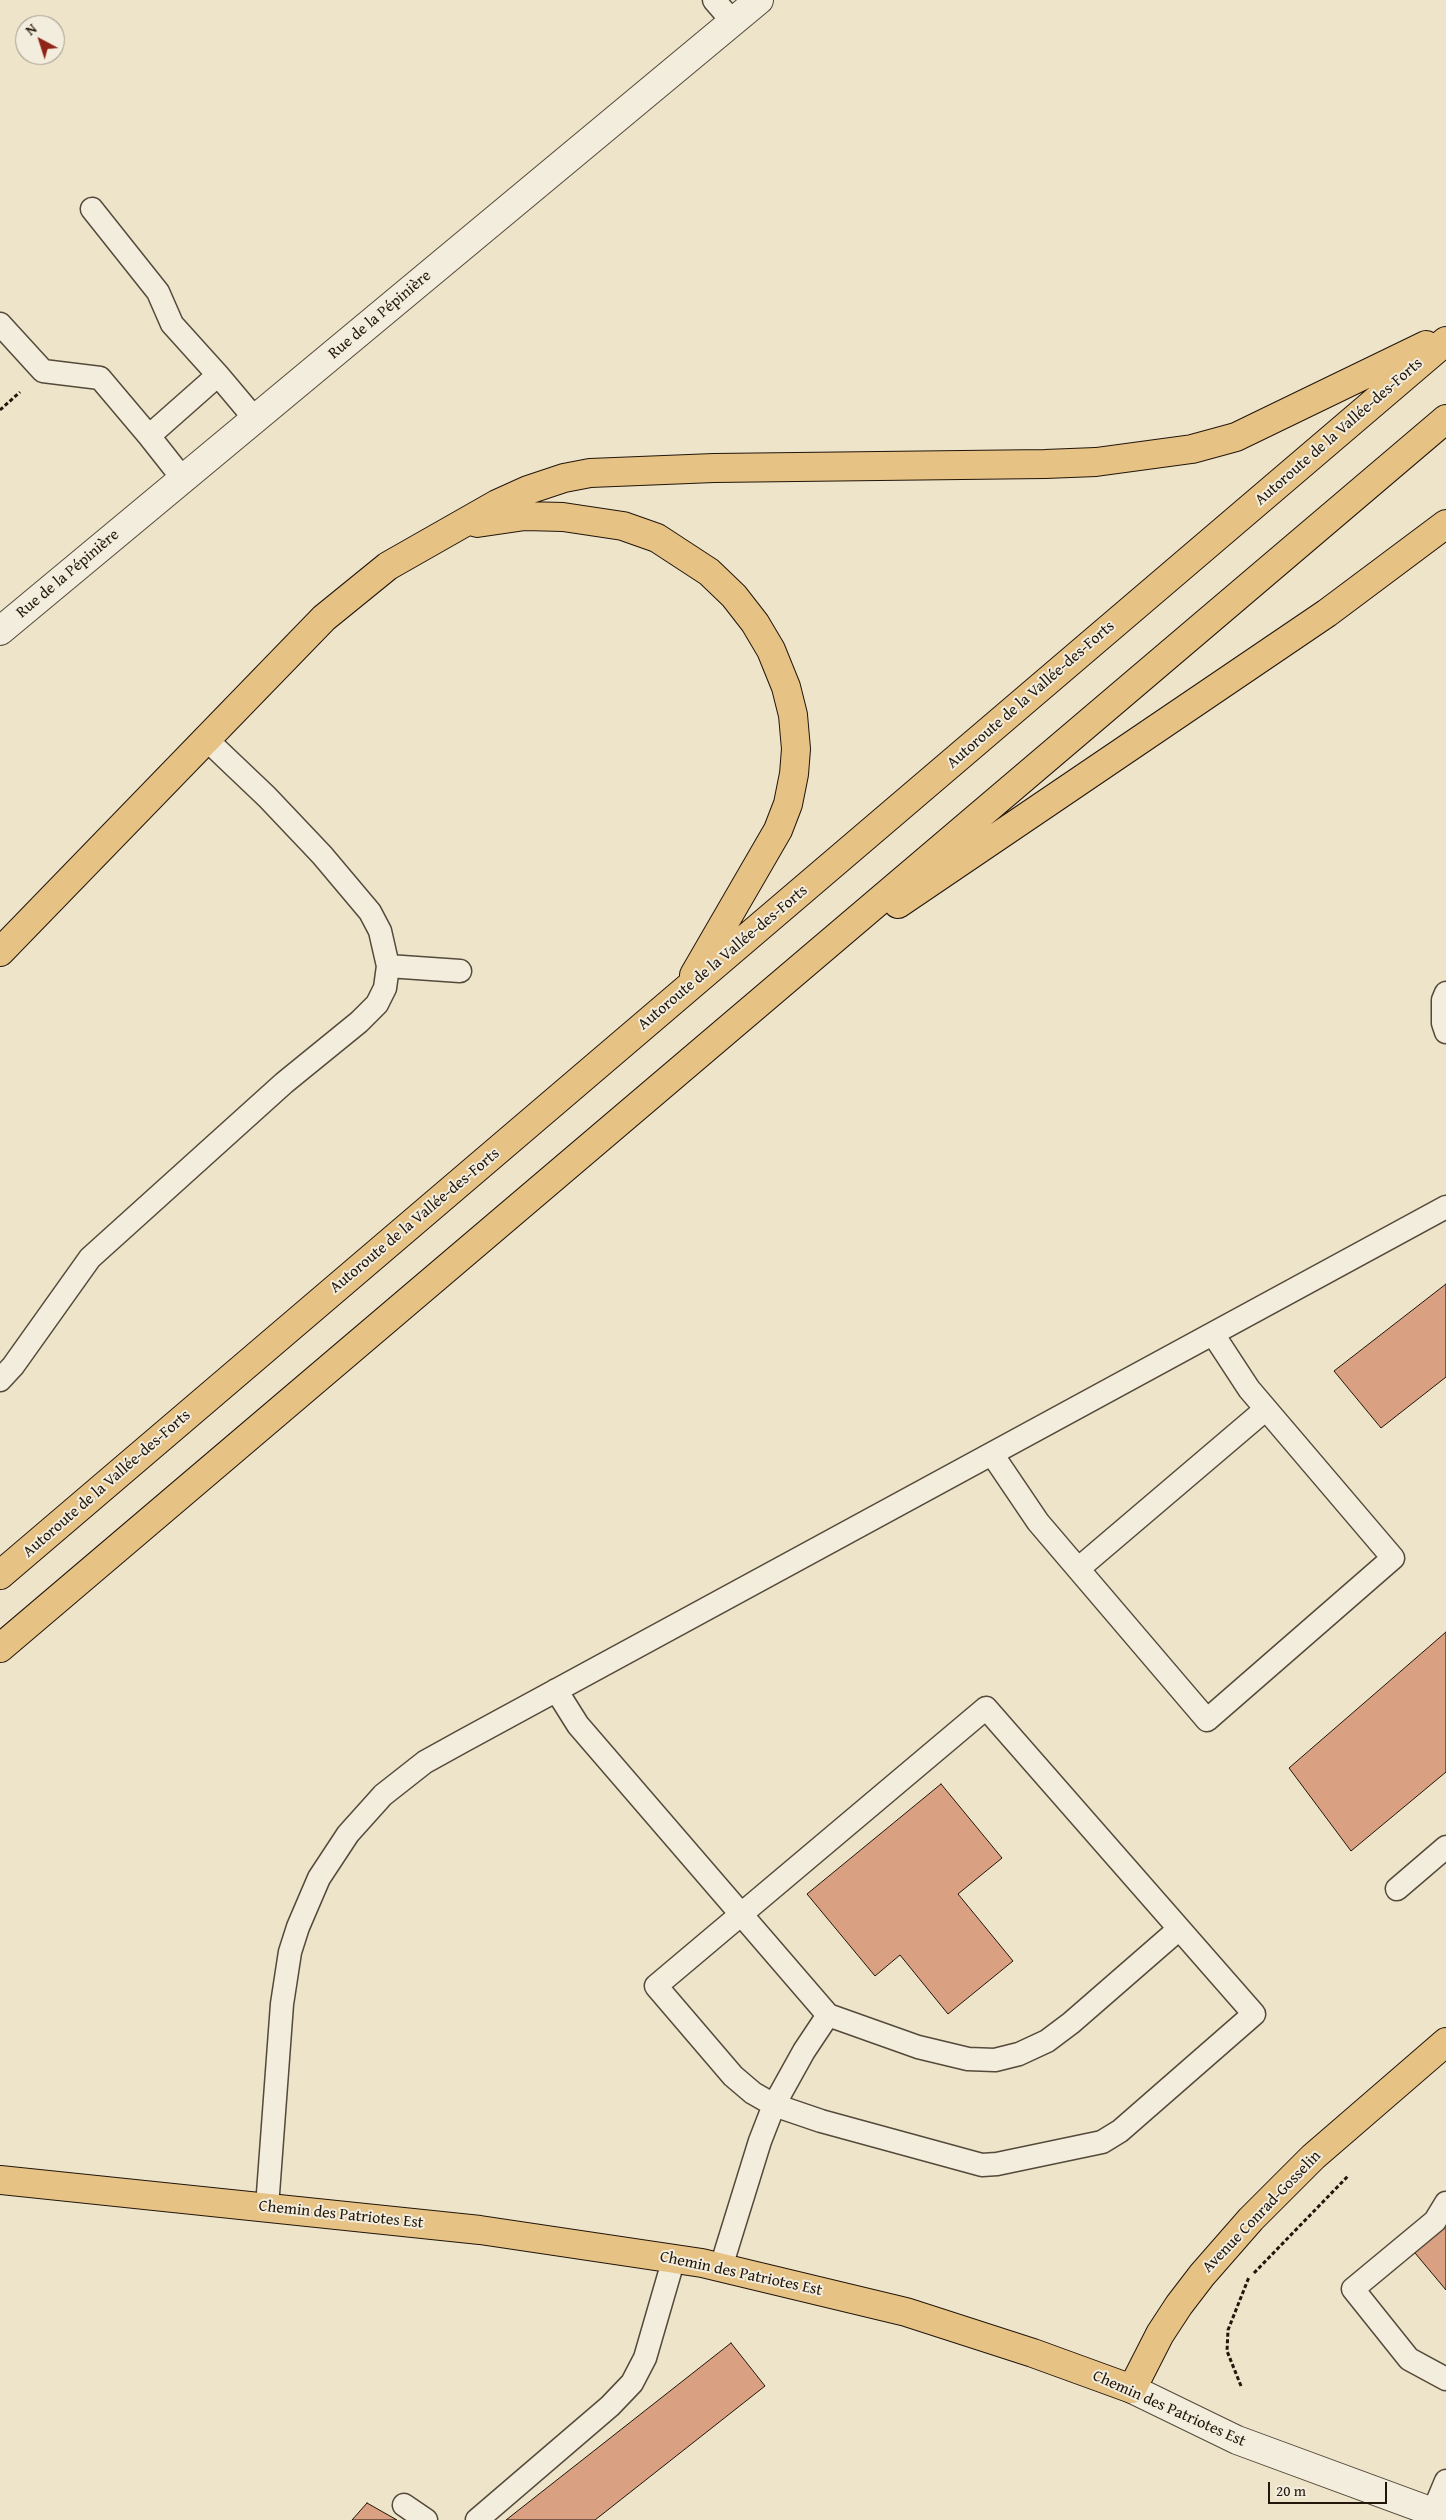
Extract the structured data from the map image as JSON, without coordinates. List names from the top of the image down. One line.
{"streets":{"main road":["Autoroute de la Vallée-des-Forts","Avenue Conrad-Gosselin","Chemin des Patriotes Est"],"street":["Rue de la Pépinière"]},"crossings":[["Avenue Conrad-Gosselin","Chemin des Patriotes Est"]],"scale_bar":"20 m","north":"top left"}
